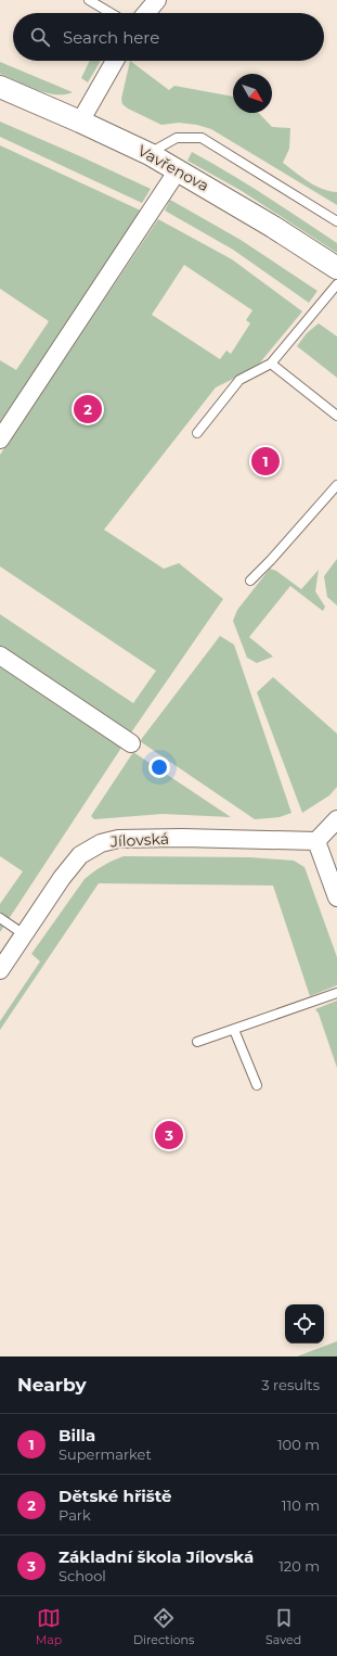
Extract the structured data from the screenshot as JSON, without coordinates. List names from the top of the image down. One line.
{"streets":{"street":["Vavřenova","Jílovská"]},"north":"bottom right","page":{"search":"Search here","pins":["2","1","3"],"heading":["Nearby","3 results"],"list":[{"mark":"1","name":"Billa","note":"Supermarket","value":"100 m"},{"mark":"2","name":"Dětské hřiště","note":"Park","value":"110 m"},{"mark":"3","name":"Základní škola Jílovská","note":"School","value":"120 m"}],"nav":["Map","Directions","Saved"]}}
